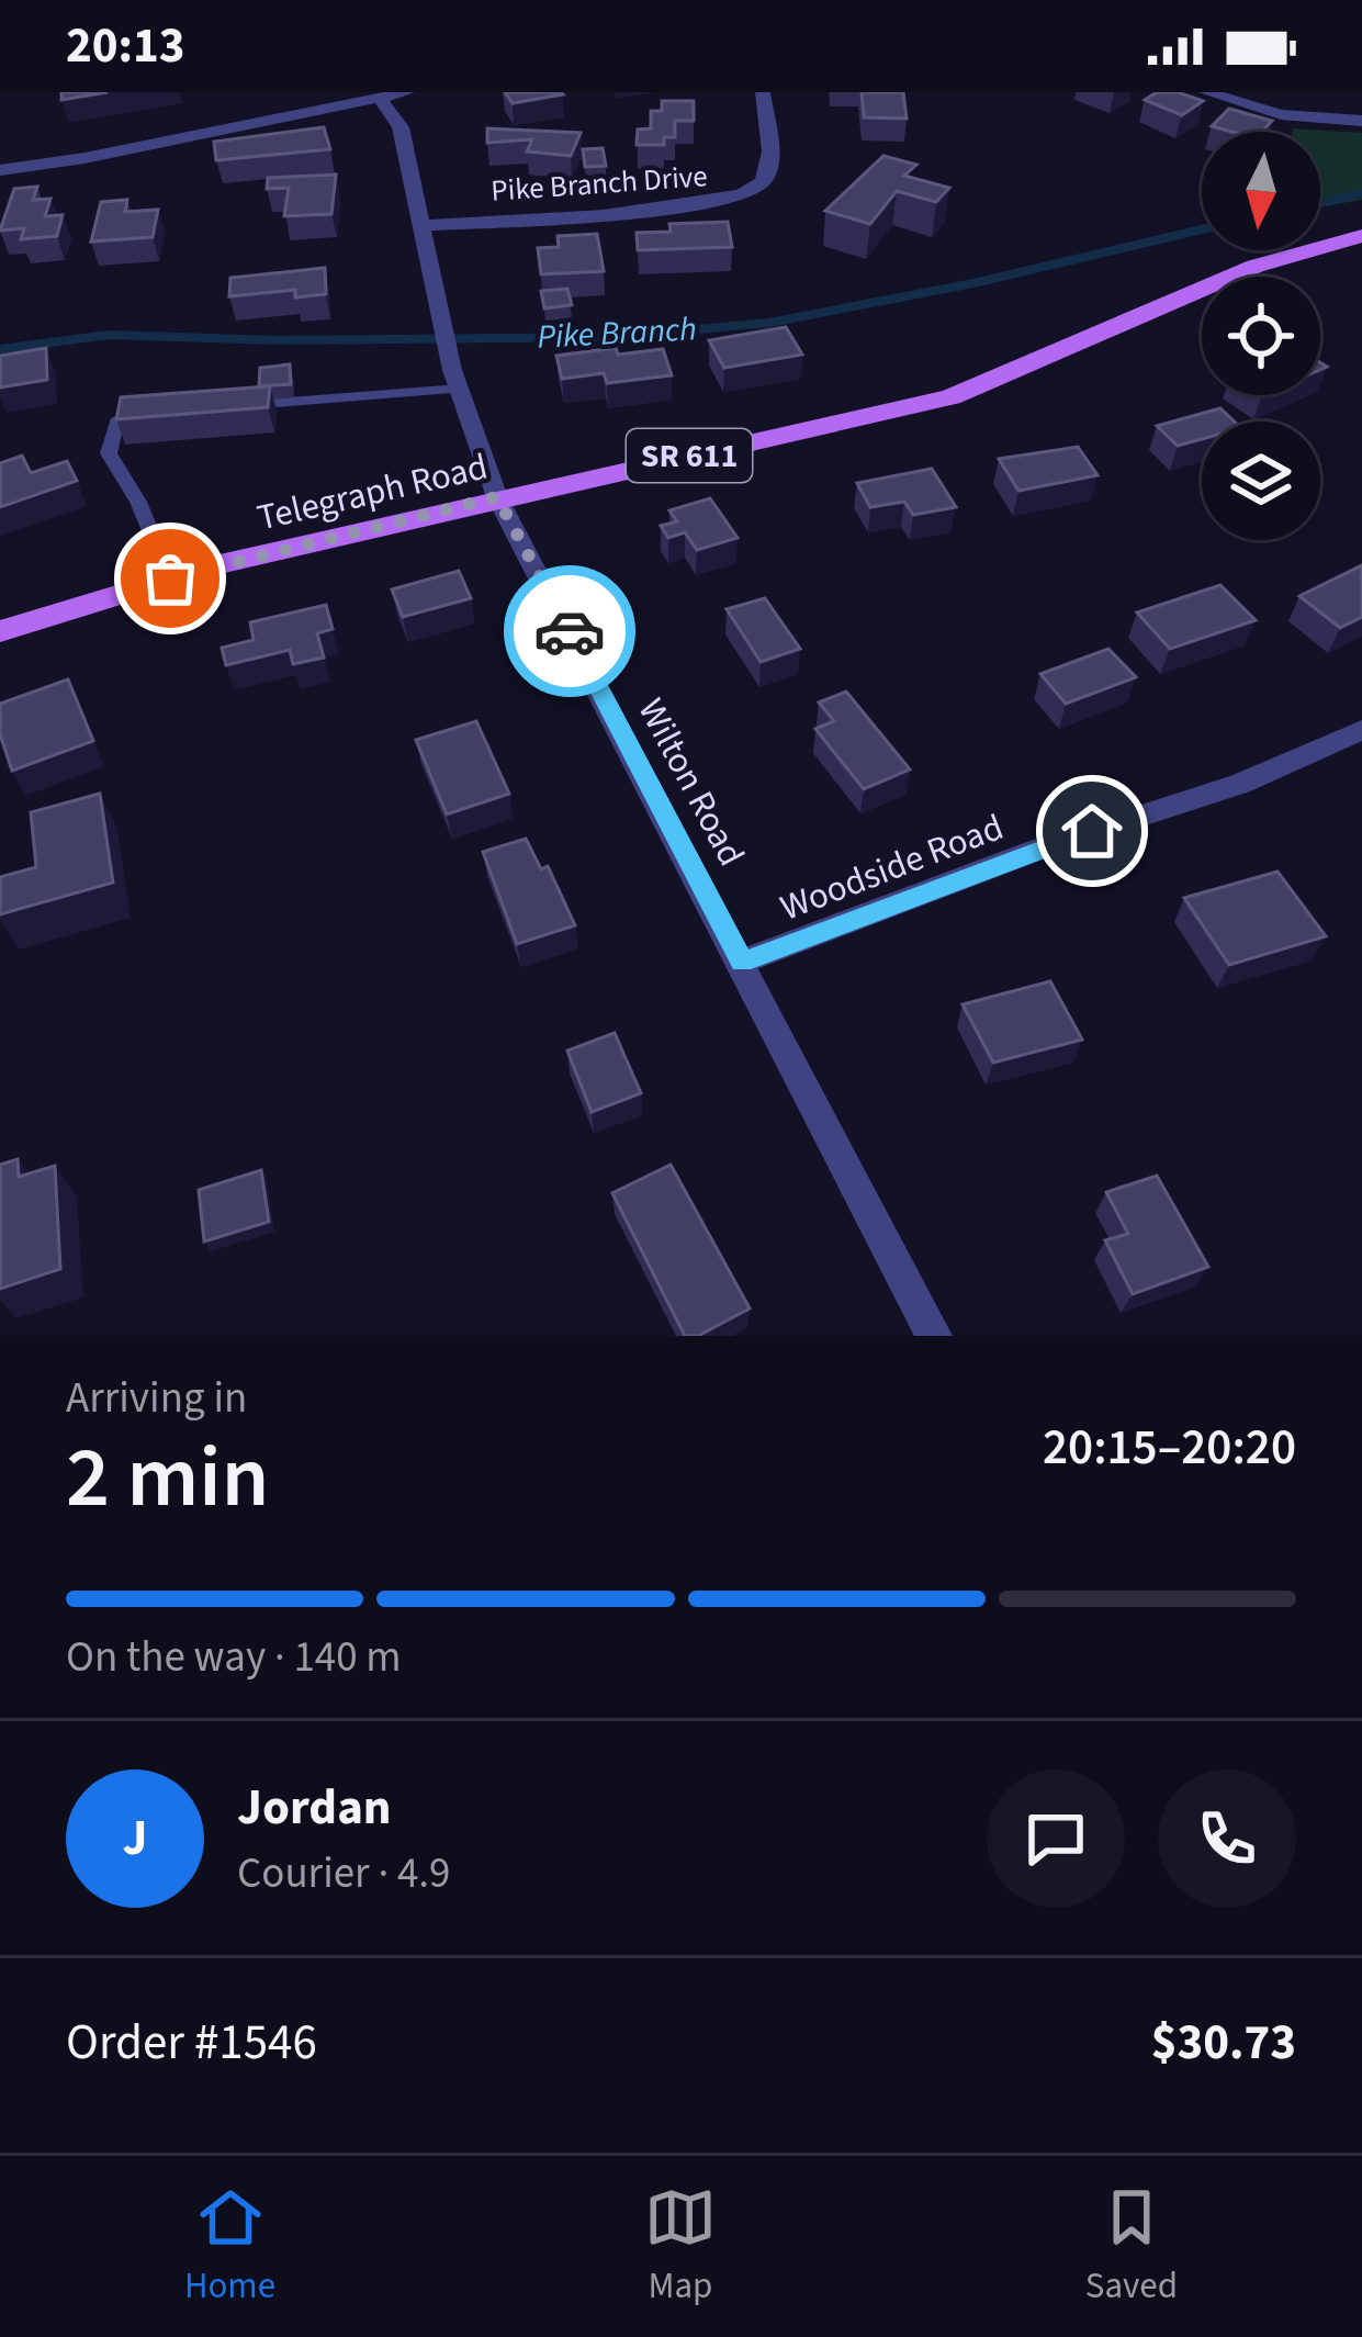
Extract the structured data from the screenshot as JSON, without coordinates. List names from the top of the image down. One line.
{"streets":{"main road":["SR 611","Telegraph Road"],"street":["Pike Branch Drive","Wilton Road","Woodside Road"]},"crossings":[["Pike Branch Drive","Wilton Road"],["Telegraph Road","Wilton Road"],["Wilton Road","Woodside Road"]],"water":["Pike Branch"],"north":"bottom","page":{"status":"20:13","heading":["2 min","Arriving in","20:15–20:20"],"panel":["Jordan","Courier · 4.9","Order #1546","$30.73"],"bar":"On the way · 140 m","round":"J","tabs":["Home","Map","Saved"]}}
